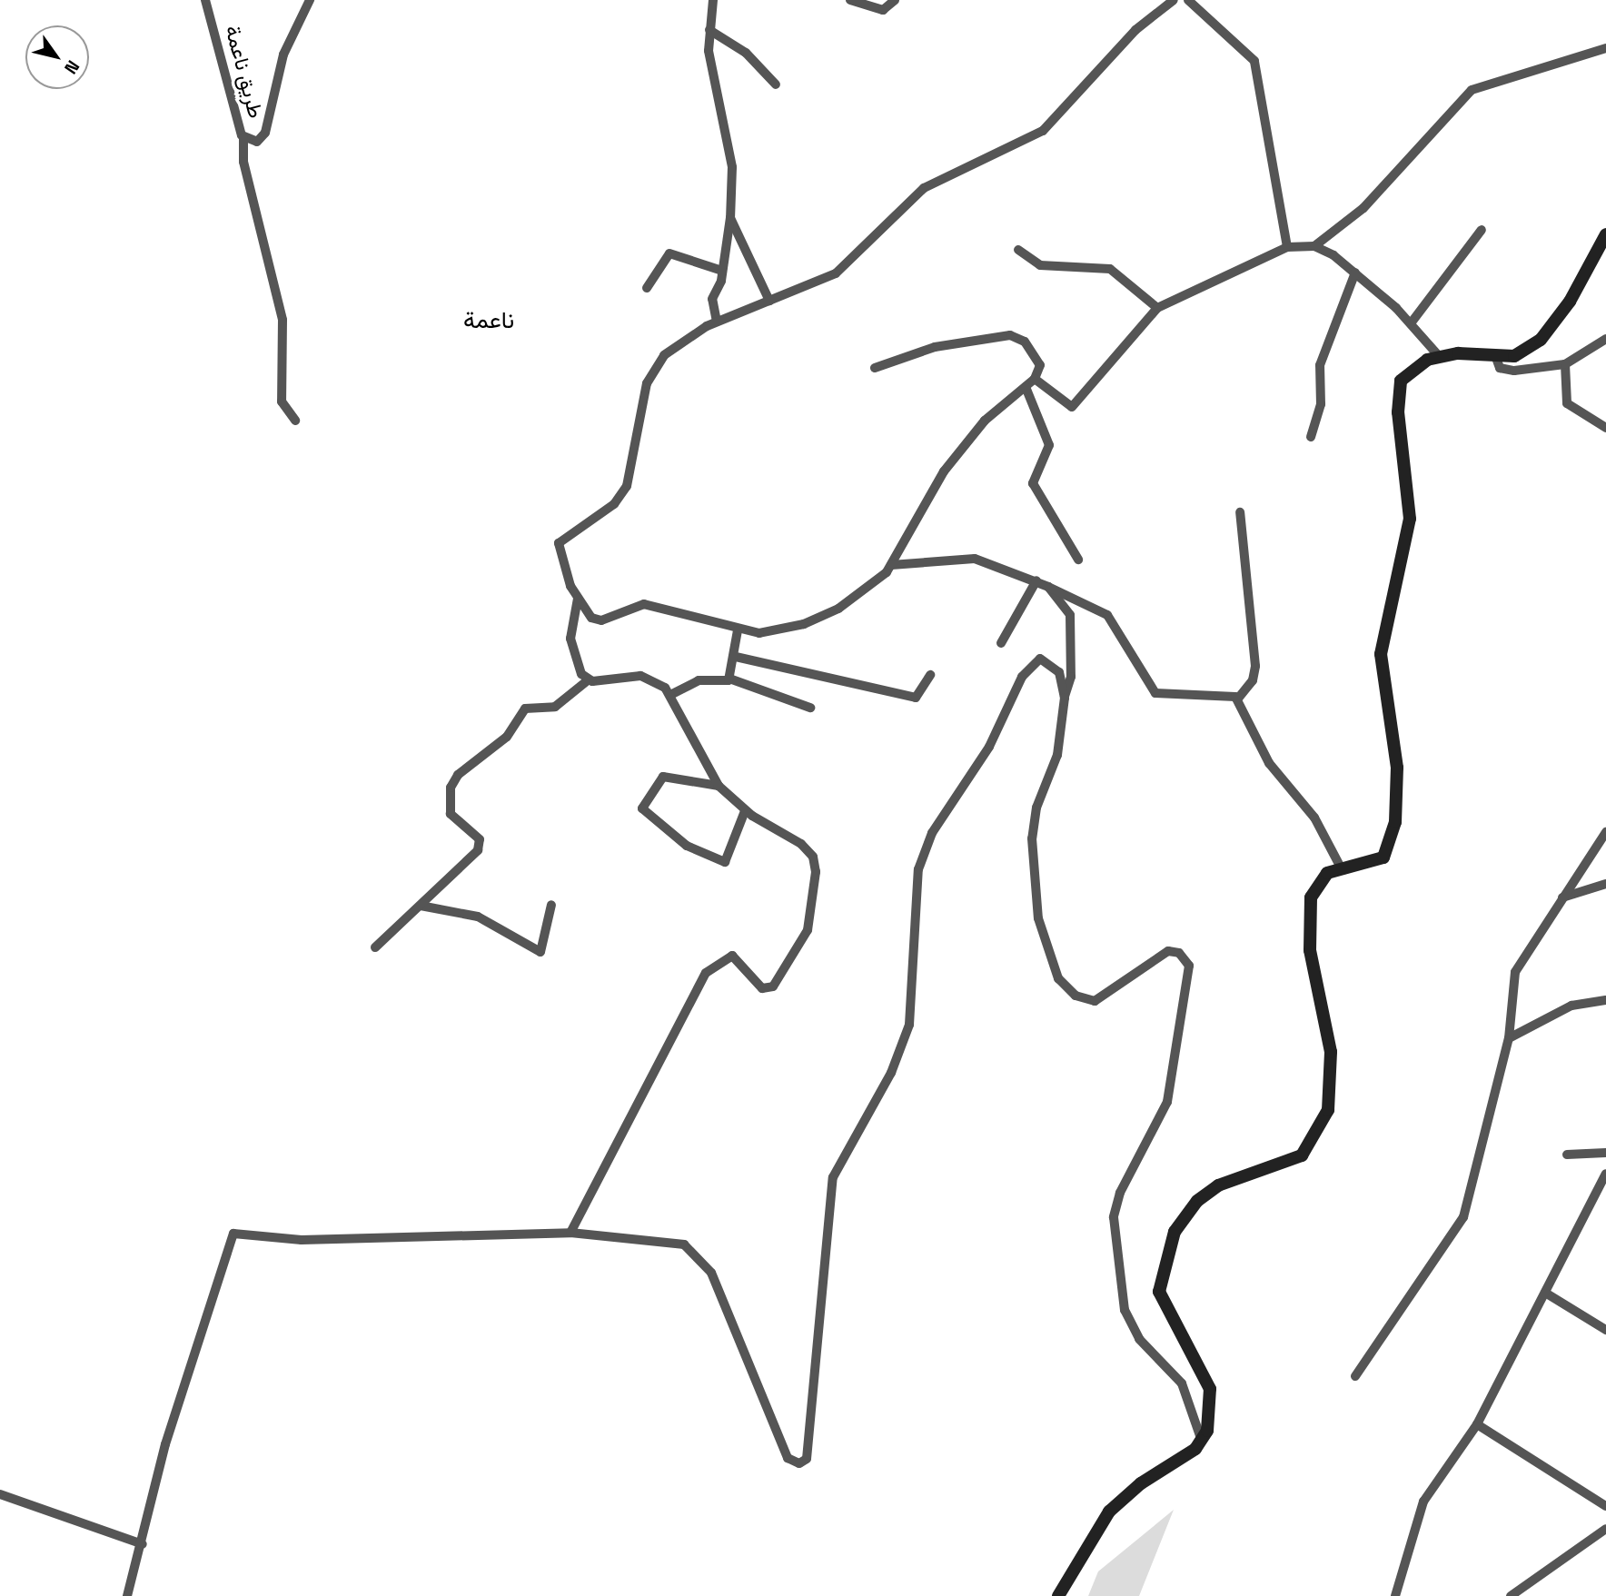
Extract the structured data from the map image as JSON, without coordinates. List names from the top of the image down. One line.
{"streets":{"street":["طريق ناعمة"]},"districts":["ناعمة"],"north":"bottom right"}
